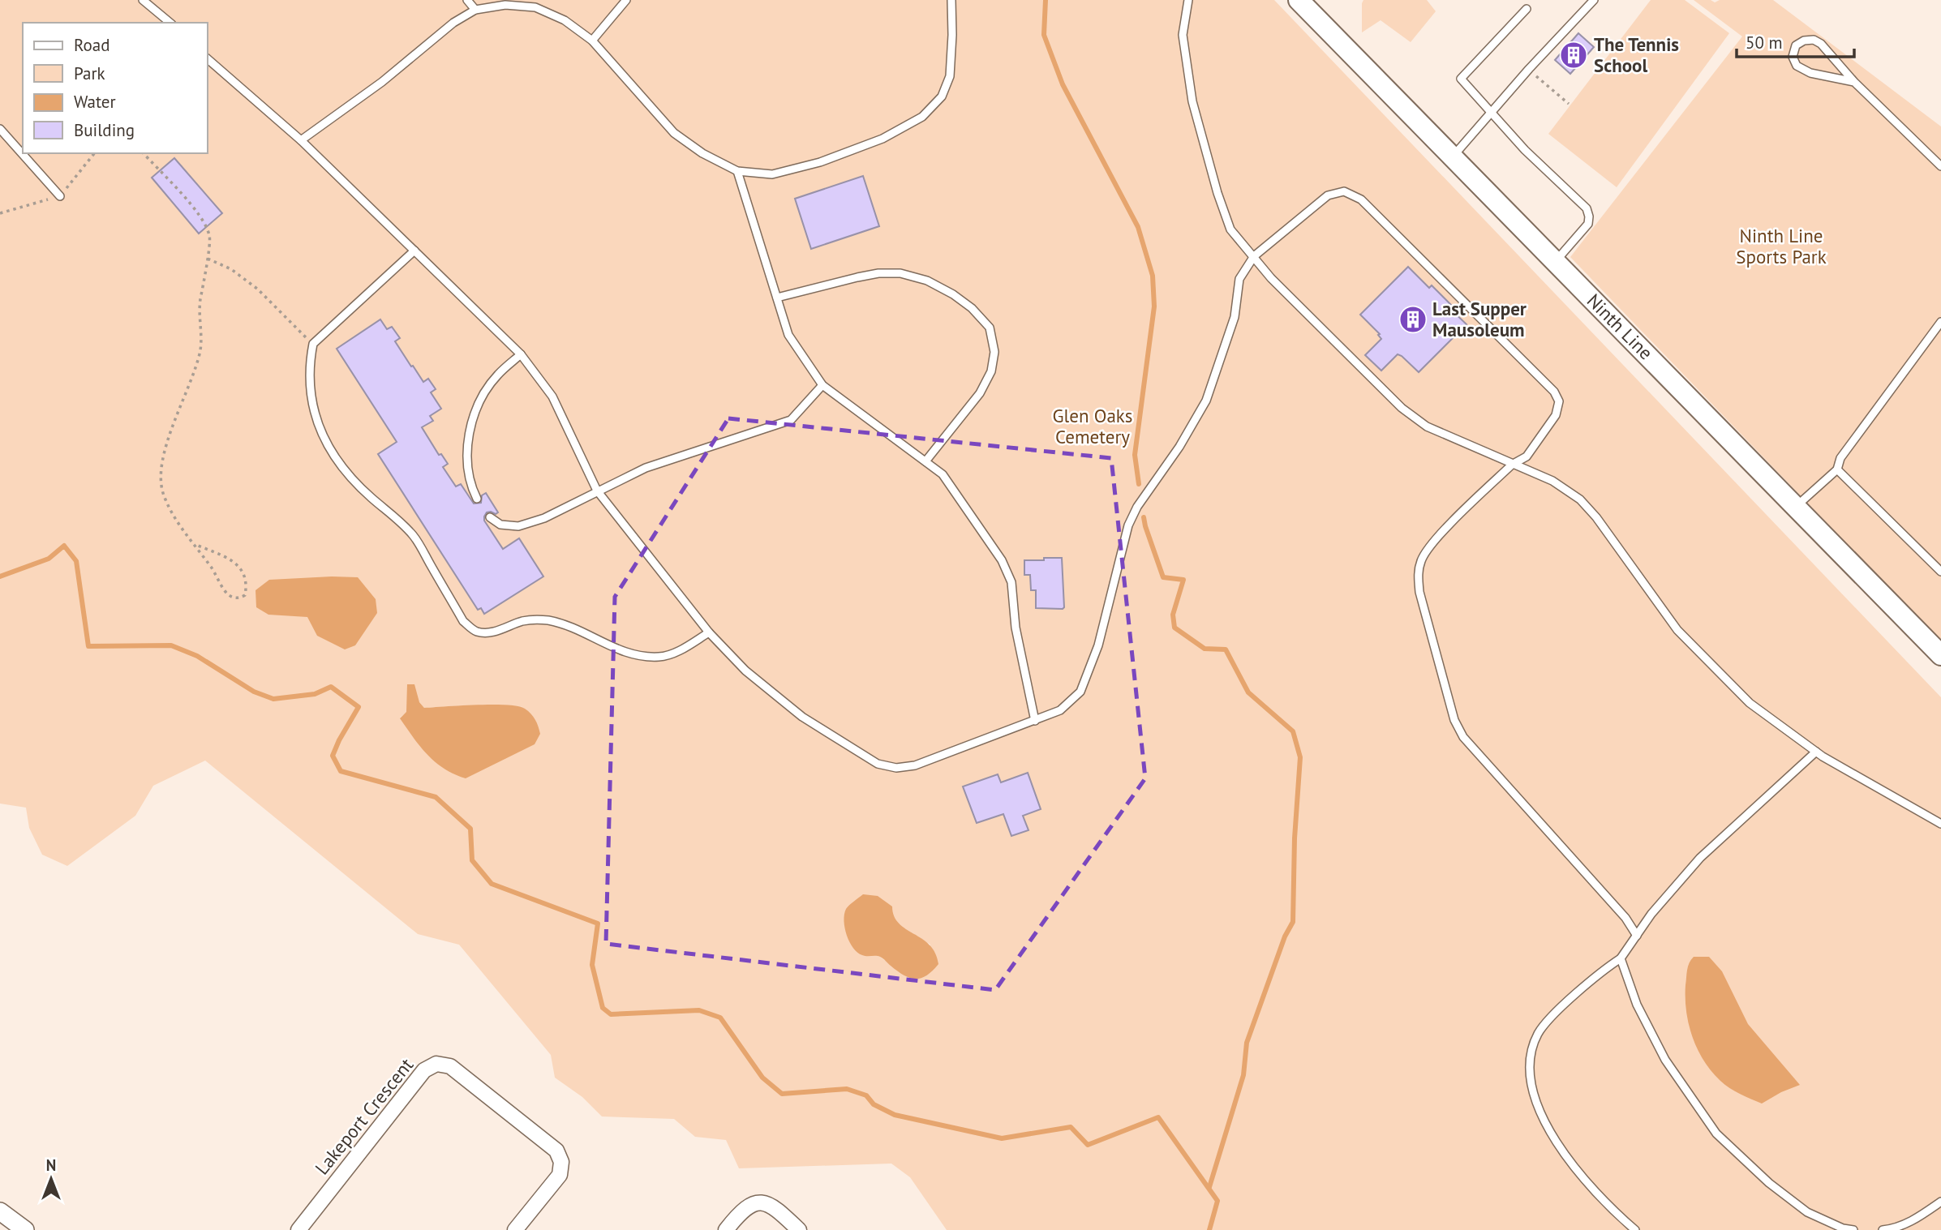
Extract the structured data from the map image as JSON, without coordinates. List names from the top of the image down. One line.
{"streets":{"main road":["Ninth Line"],"street":["Lakeport Crescent"]},"parks":["Ninth Line Sports Park","Glen Oaks Cemetery"],"places":{"building":["The Tennis School","Last Supper Mausoleum"]},"legend":["Road","Park","Water","Building"],"scale_bar":"50 m","north":"top"}
